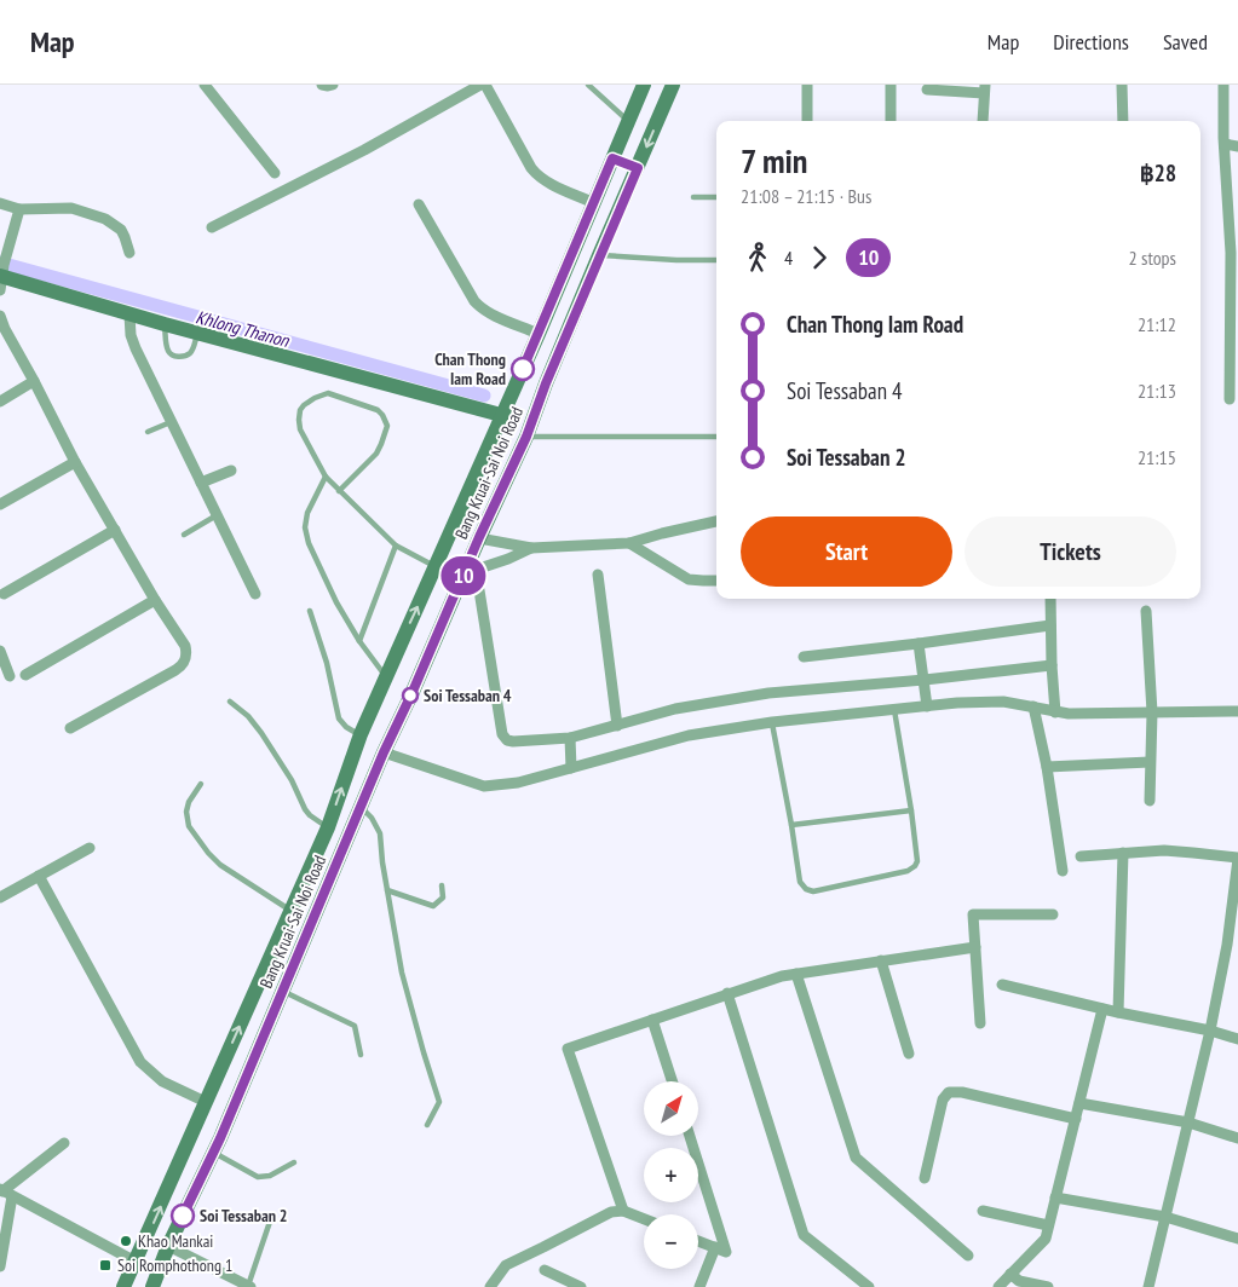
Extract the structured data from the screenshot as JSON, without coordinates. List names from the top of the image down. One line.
{"streets":{"main road":["Bang Kruai-Sai Noi Road"]},"water":["Khlong Thanon"],"places":{"other":["Chan Thong Iam Road","Soi Tessaban 4","Soi Tessaban 2","Khao Mankai"],"transit":["Soi Romphothong 1"]},"lines":["bus line 10"],"north":"top right","page":{"header":"Map","nav":["Map","Directions","Saved"],"on_map":"10","heading":["7 min","21:08 – 21:15 · Bus","฿28"],"legs":["4","10","2 stops"],"list":[{"name":"Chan Thong Iam Road","value":"21:12"},{"name":"Soi Tessaban 4","value":"21:13"},{"name":"Soi Tessaban 2","value":"21:15"}],"buttons":["Start","Tickets"],"map_buttons":["+","−"]}}
